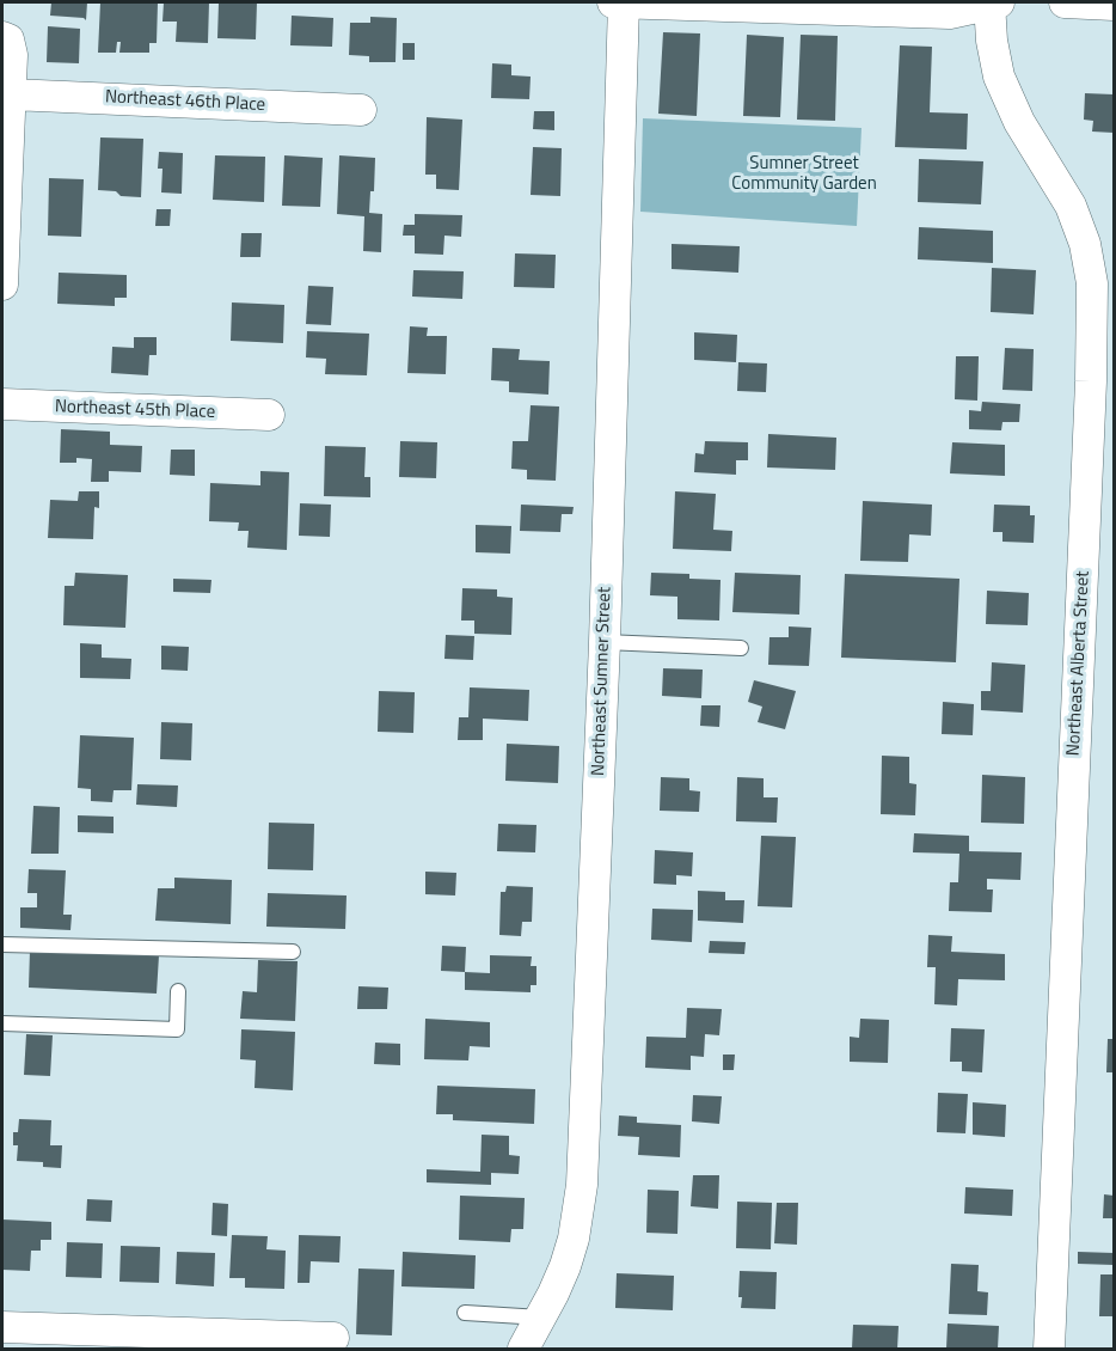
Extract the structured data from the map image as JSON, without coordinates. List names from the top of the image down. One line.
{"streets":{"street":["Northeast 46th Place","Northeast 45th Place","Northeast Alberta Street","Northeast Sumner Street"]},"parks":["Sumner Street Community Garden"]}
